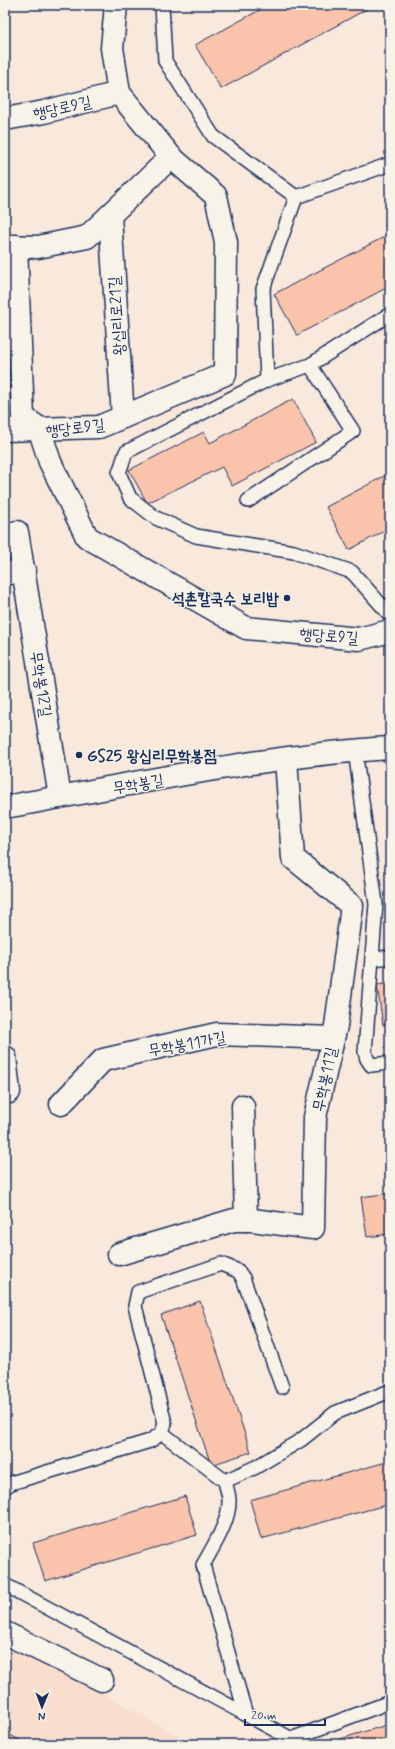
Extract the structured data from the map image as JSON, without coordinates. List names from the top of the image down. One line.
{"streets":{"street":["행당로9길","왕십리로21길","무학봉12길","무학봉길","무학봉11가길","무학봉11길"]},"crossings":[["행당로9길","왕십리로21길"],["무학봉12길","무학봉길"],["무학봉길","무학봉11길"],["무학봉11가길","무학봉11길"]],"places":["석촌칼국수 보리밥","GS25 왕십리무학봉점"],"scale_bar":"20 m","north":"bottom"}
